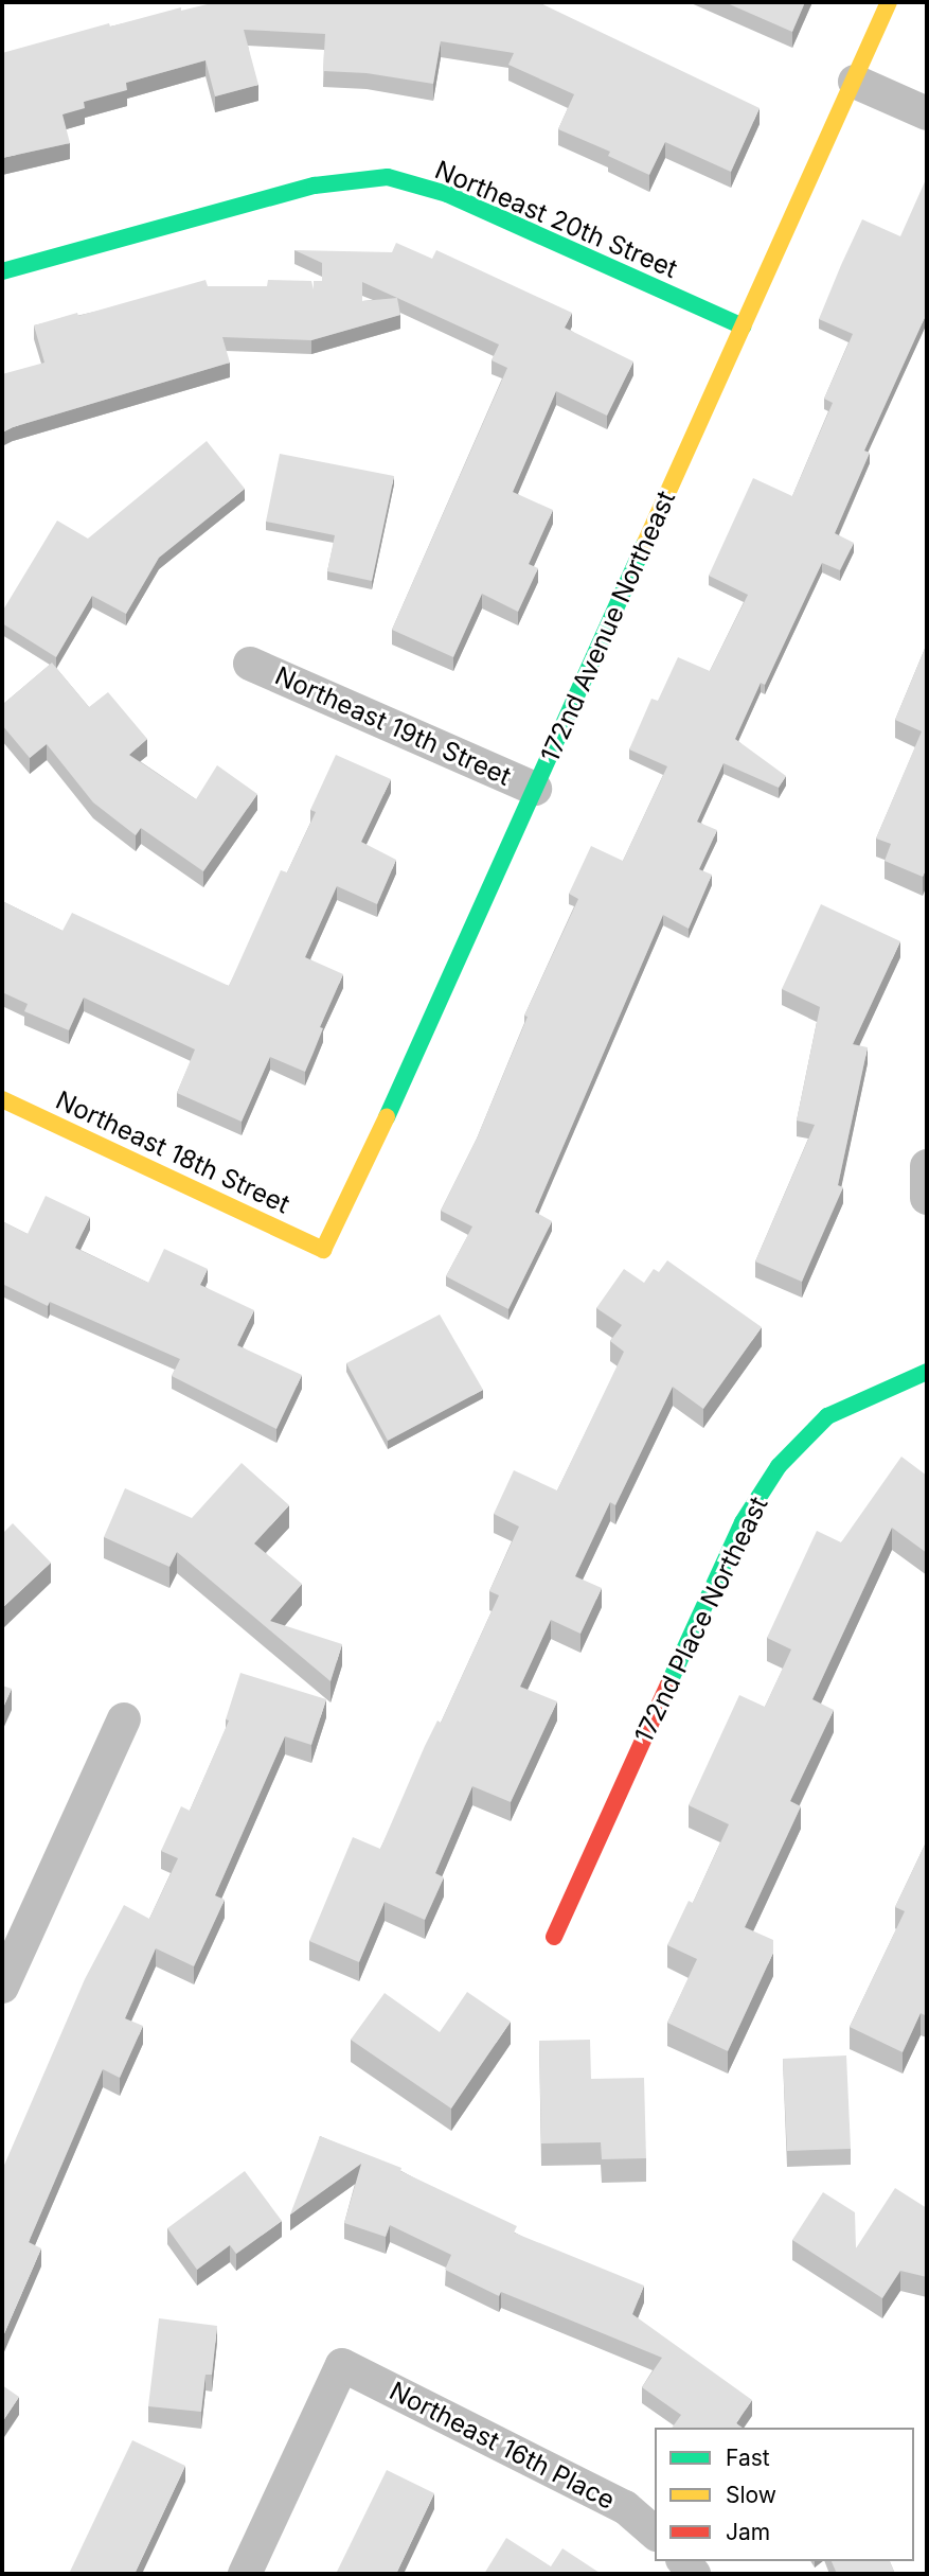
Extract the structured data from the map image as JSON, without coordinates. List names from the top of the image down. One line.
{"streets":{"street":["Northeast 20th Street","172nd Avenue Northeast","Northeast 19th Street","Northeast 18th Street","172nd Place Northeast","Northeast 16th Place"]},"crossings":[["Northeast 20th Street","172nd Avenue Northeast"],["172nd Avenue Northeast","Northeast 19th Street"],["172nd Avenue Northeast","Northeast 18th Street"]],"legend":["Fast","Slow","Jam"]}
